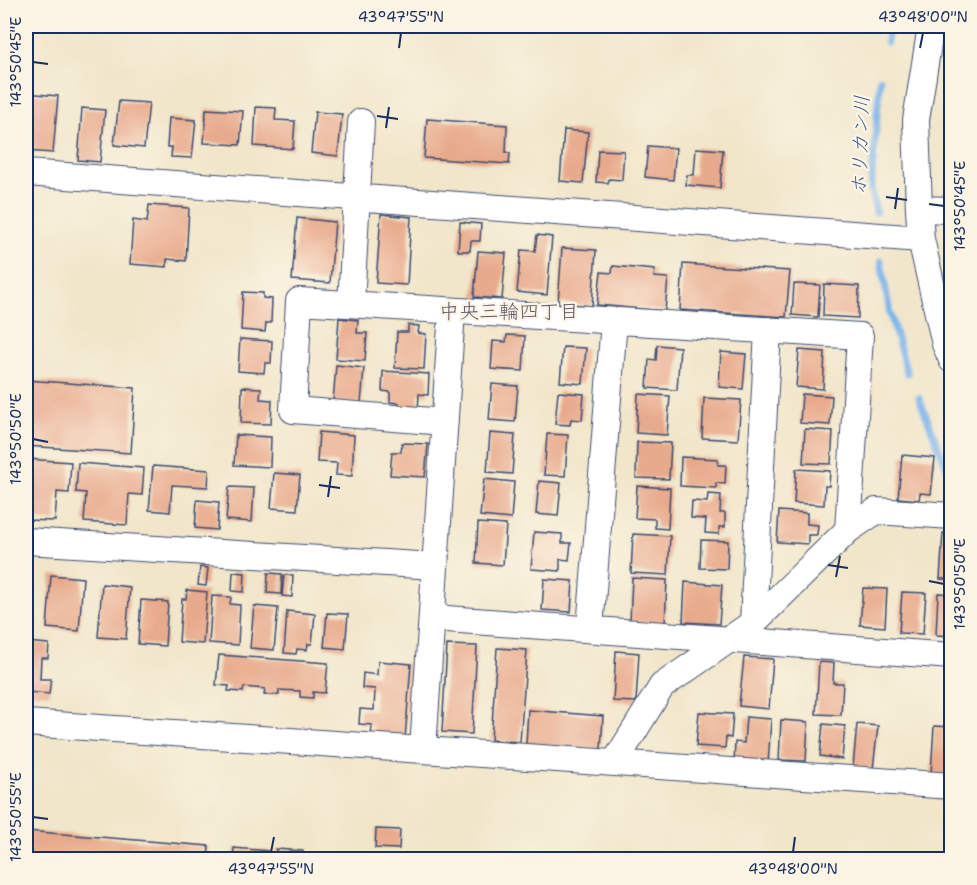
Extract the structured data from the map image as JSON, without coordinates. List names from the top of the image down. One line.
{"districts":["中央三輪四丁目"],"water":["ホリカン川"],"coordinates":["43°47'55\"N","43°48'00\"N","143°50'45\"E","143°50'50\"E","143°50'55\"E"]}
